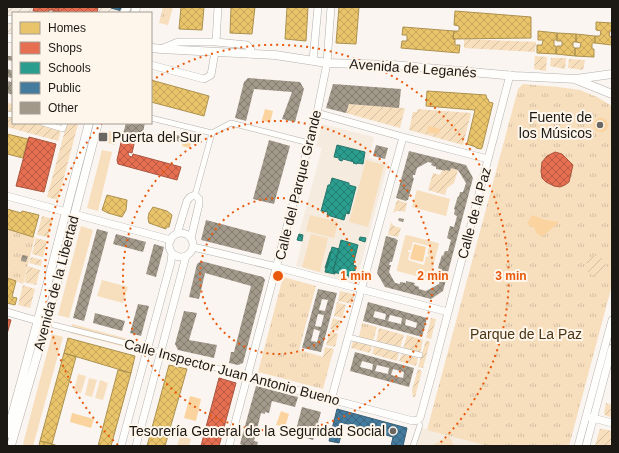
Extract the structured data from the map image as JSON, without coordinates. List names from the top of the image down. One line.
{"streets":{"street":["Avenida de Leganés","Calle del Parque Grande","Calle de la Paz","Avenida de la Libertad","Calle Inspector Juan Antonio Bueno"]},"crossings":[["Avenida de Leganés","Calle del Parque Grande"],["Avenida de Leganés","Calle de la Paz"],["Calle del Parque Grande","Calle Inspector Juan Antonio Bueno"],["Calle de la Paz","Calle Inspector Juan Antonio Bueno"],["Avenida de la Libertad","Calle Inspector Juan Antonio Bueno"]],"parks":["Parque de La Paz"],"places":{"other":["Fuente de los Músicos","Tesorería General de la Seguridad Social"],"transit":["Puerta del Sur"]},"legend":["Homes","Shops","Schools","Public","Other"],"rings":["1 min","2 min","3 min"]}
